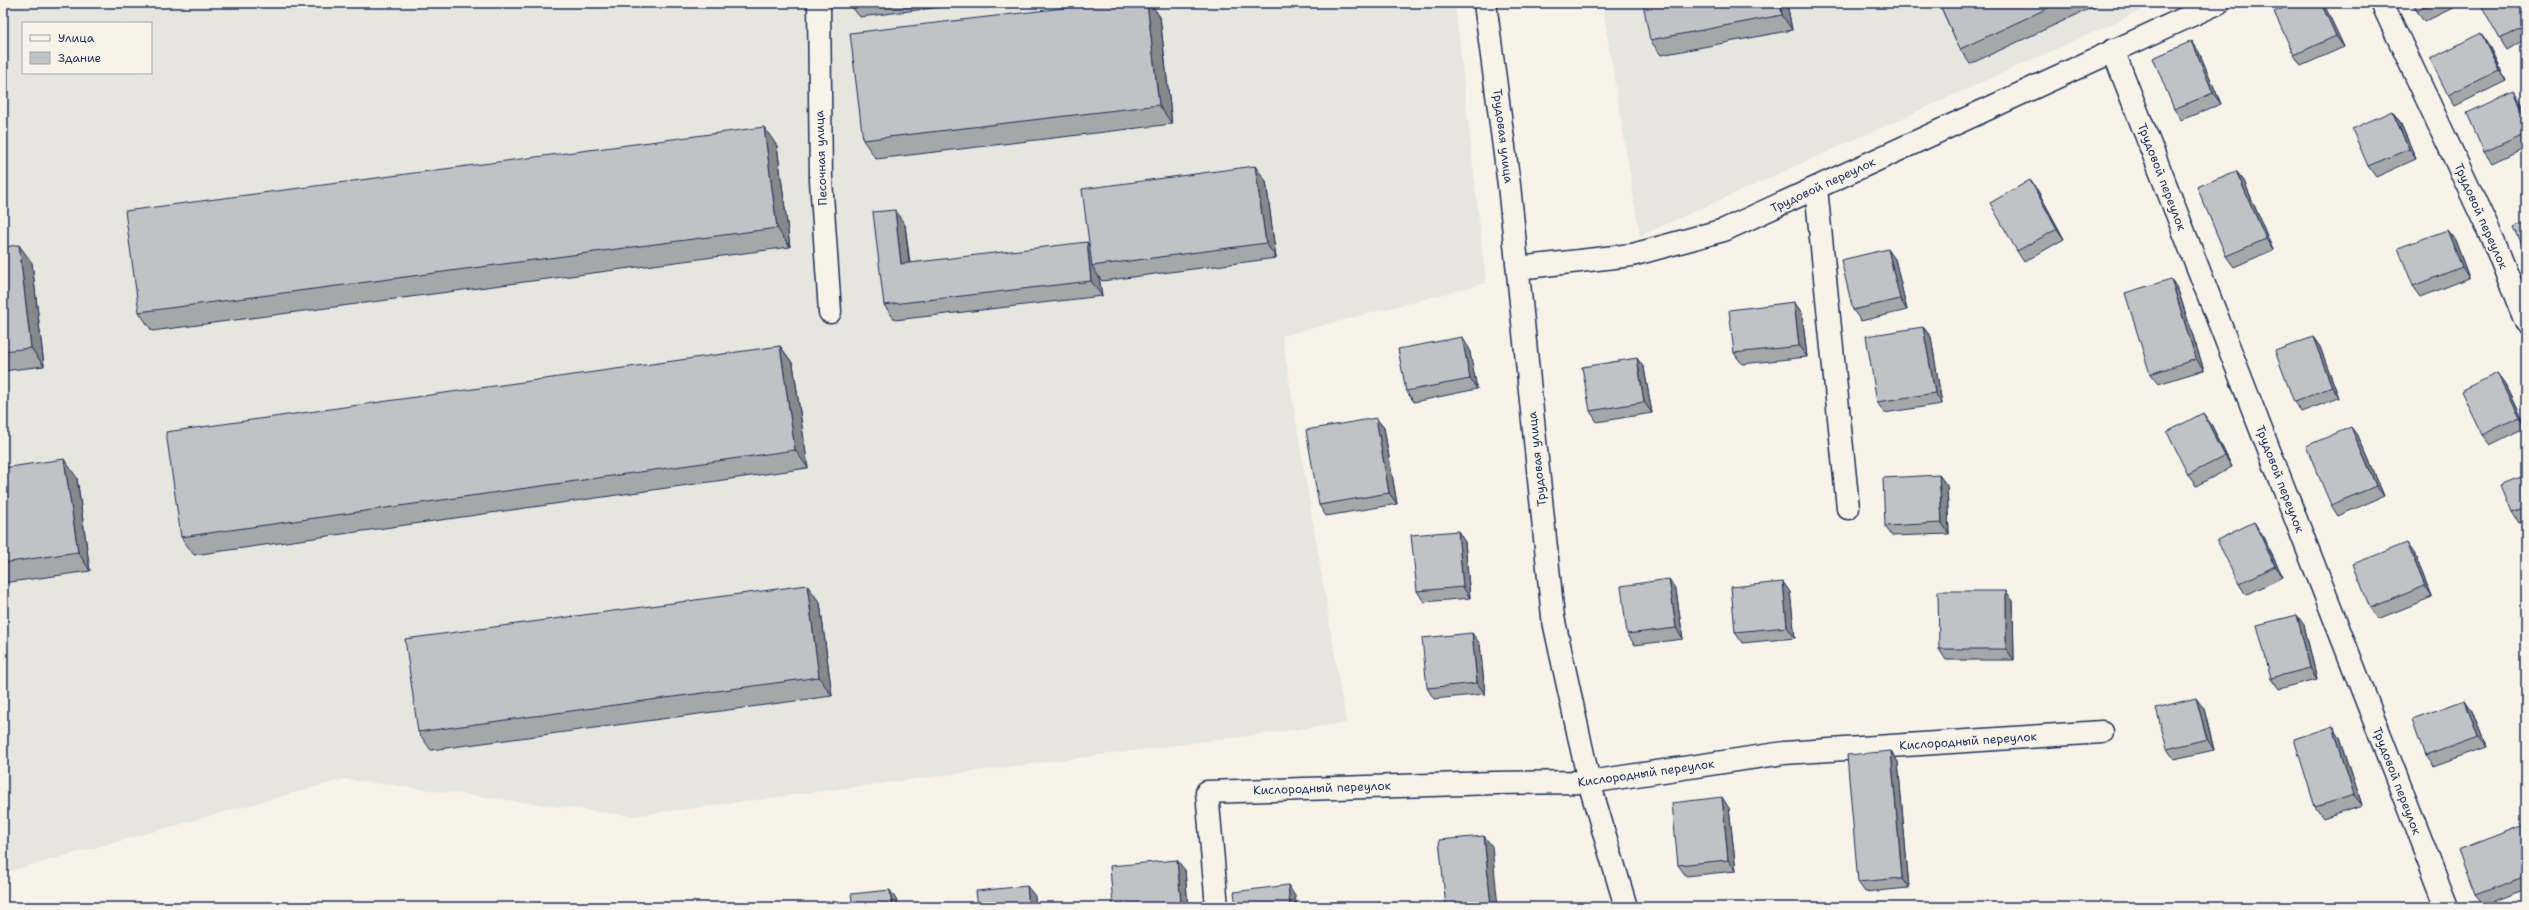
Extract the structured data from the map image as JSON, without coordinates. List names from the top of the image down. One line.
{"streets":{"street":["Трудовая улица","Песочная улица","Трудовой переулок","Кислородный переулок"]},"crossings":[["Трудовая улица","Трудовой переулок"],["Трудовая улица","Кислородный переулок"]],"legend":["Улица","Здание"]}
